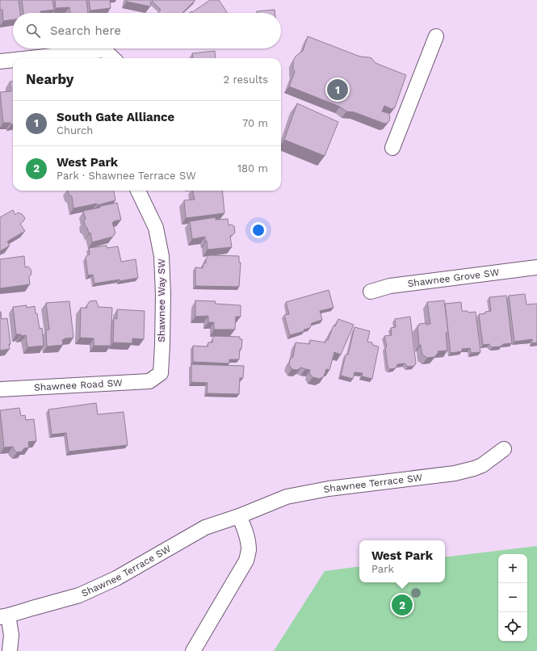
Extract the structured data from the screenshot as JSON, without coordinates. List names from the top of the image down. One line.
{"streets":{"street":["Shawnee Grove SW","Shawnee Way SW","Shawnee Road SW","Shawnee Terrace SW"]},"crossings":[["Shawnee Way SW","Shawnee Road SW"]],"page":{"search":"Search here","heading":["Nearby","2 results"],"pins":["1","2"],"list":[{"mark":"1","name":"South Gate Alliance","note":"Church","value":"70 m"},{"mark":"2","name":"West Park","note":"Park · Shawnee Terrace SW","value":"180 m"}],"popup":["West Park","Park"],"map_buttons":["+","−"]}}
